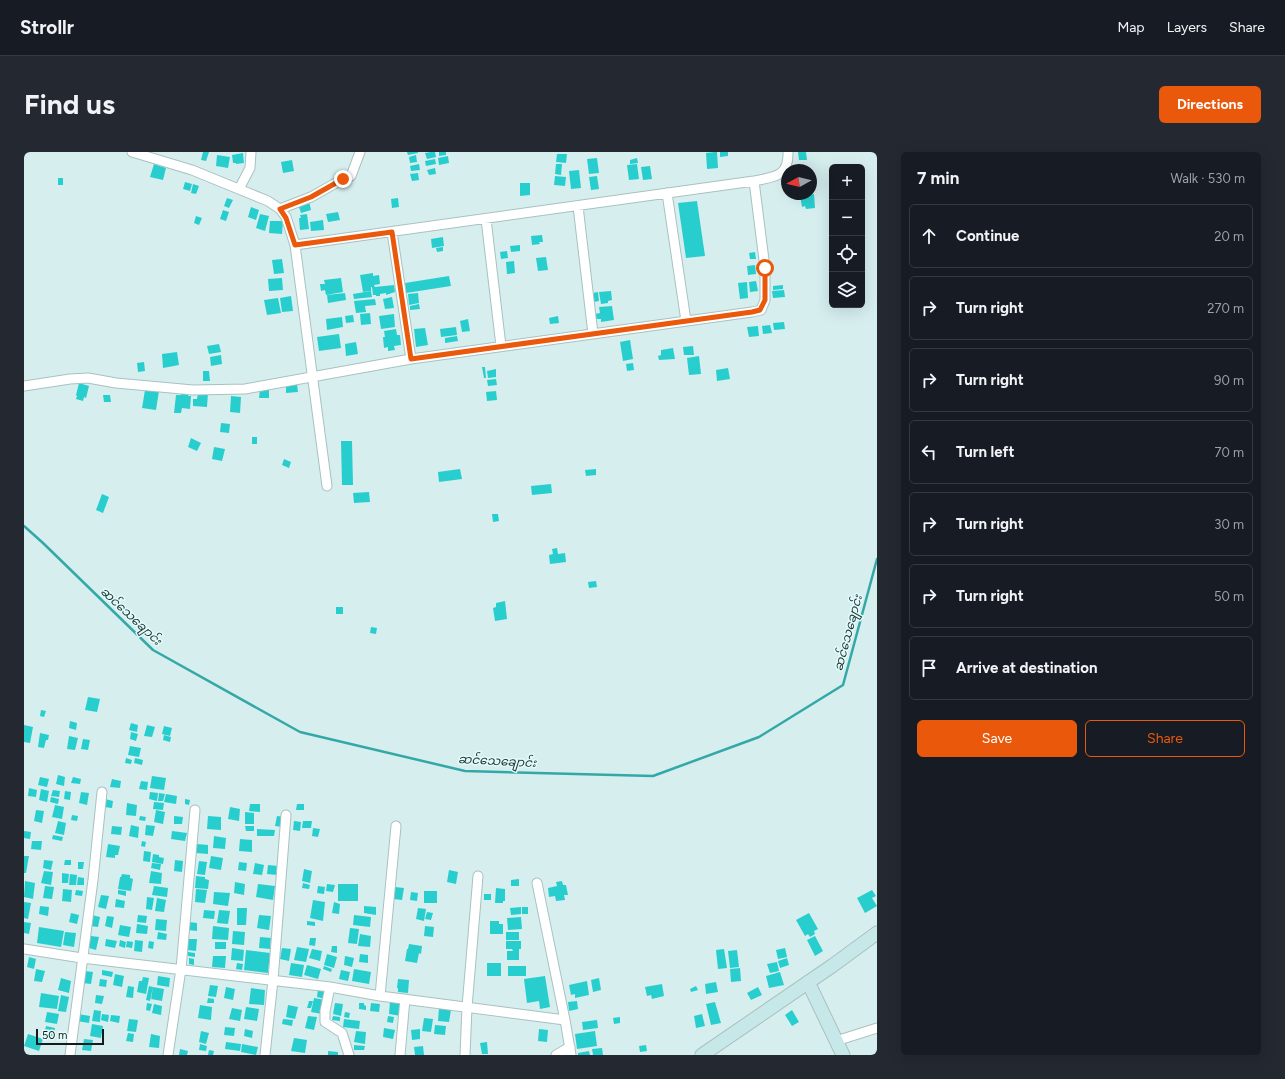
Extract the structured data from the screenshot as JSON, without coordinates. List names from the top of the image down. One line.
{"water":["ဆင်သေချောင်း"],"scale_bar":"50 m","north":"left","page":{"header":"Strollr","nav":["Map","Layers","Share"],"buttons":["Directions",["Save","Share"]],"title":"Find us","heading":["7 min","Walk · 530 m"],"map_buttons":["+","−"],"list":[["Continue","20 m"],["Turn right","270 m"],["Turn right","90 m"],["Turn left","70 m"],["Turn right","30 m"],["Turn right","50 m"],"Arrive at destination"],"scale":"50 m"}}
